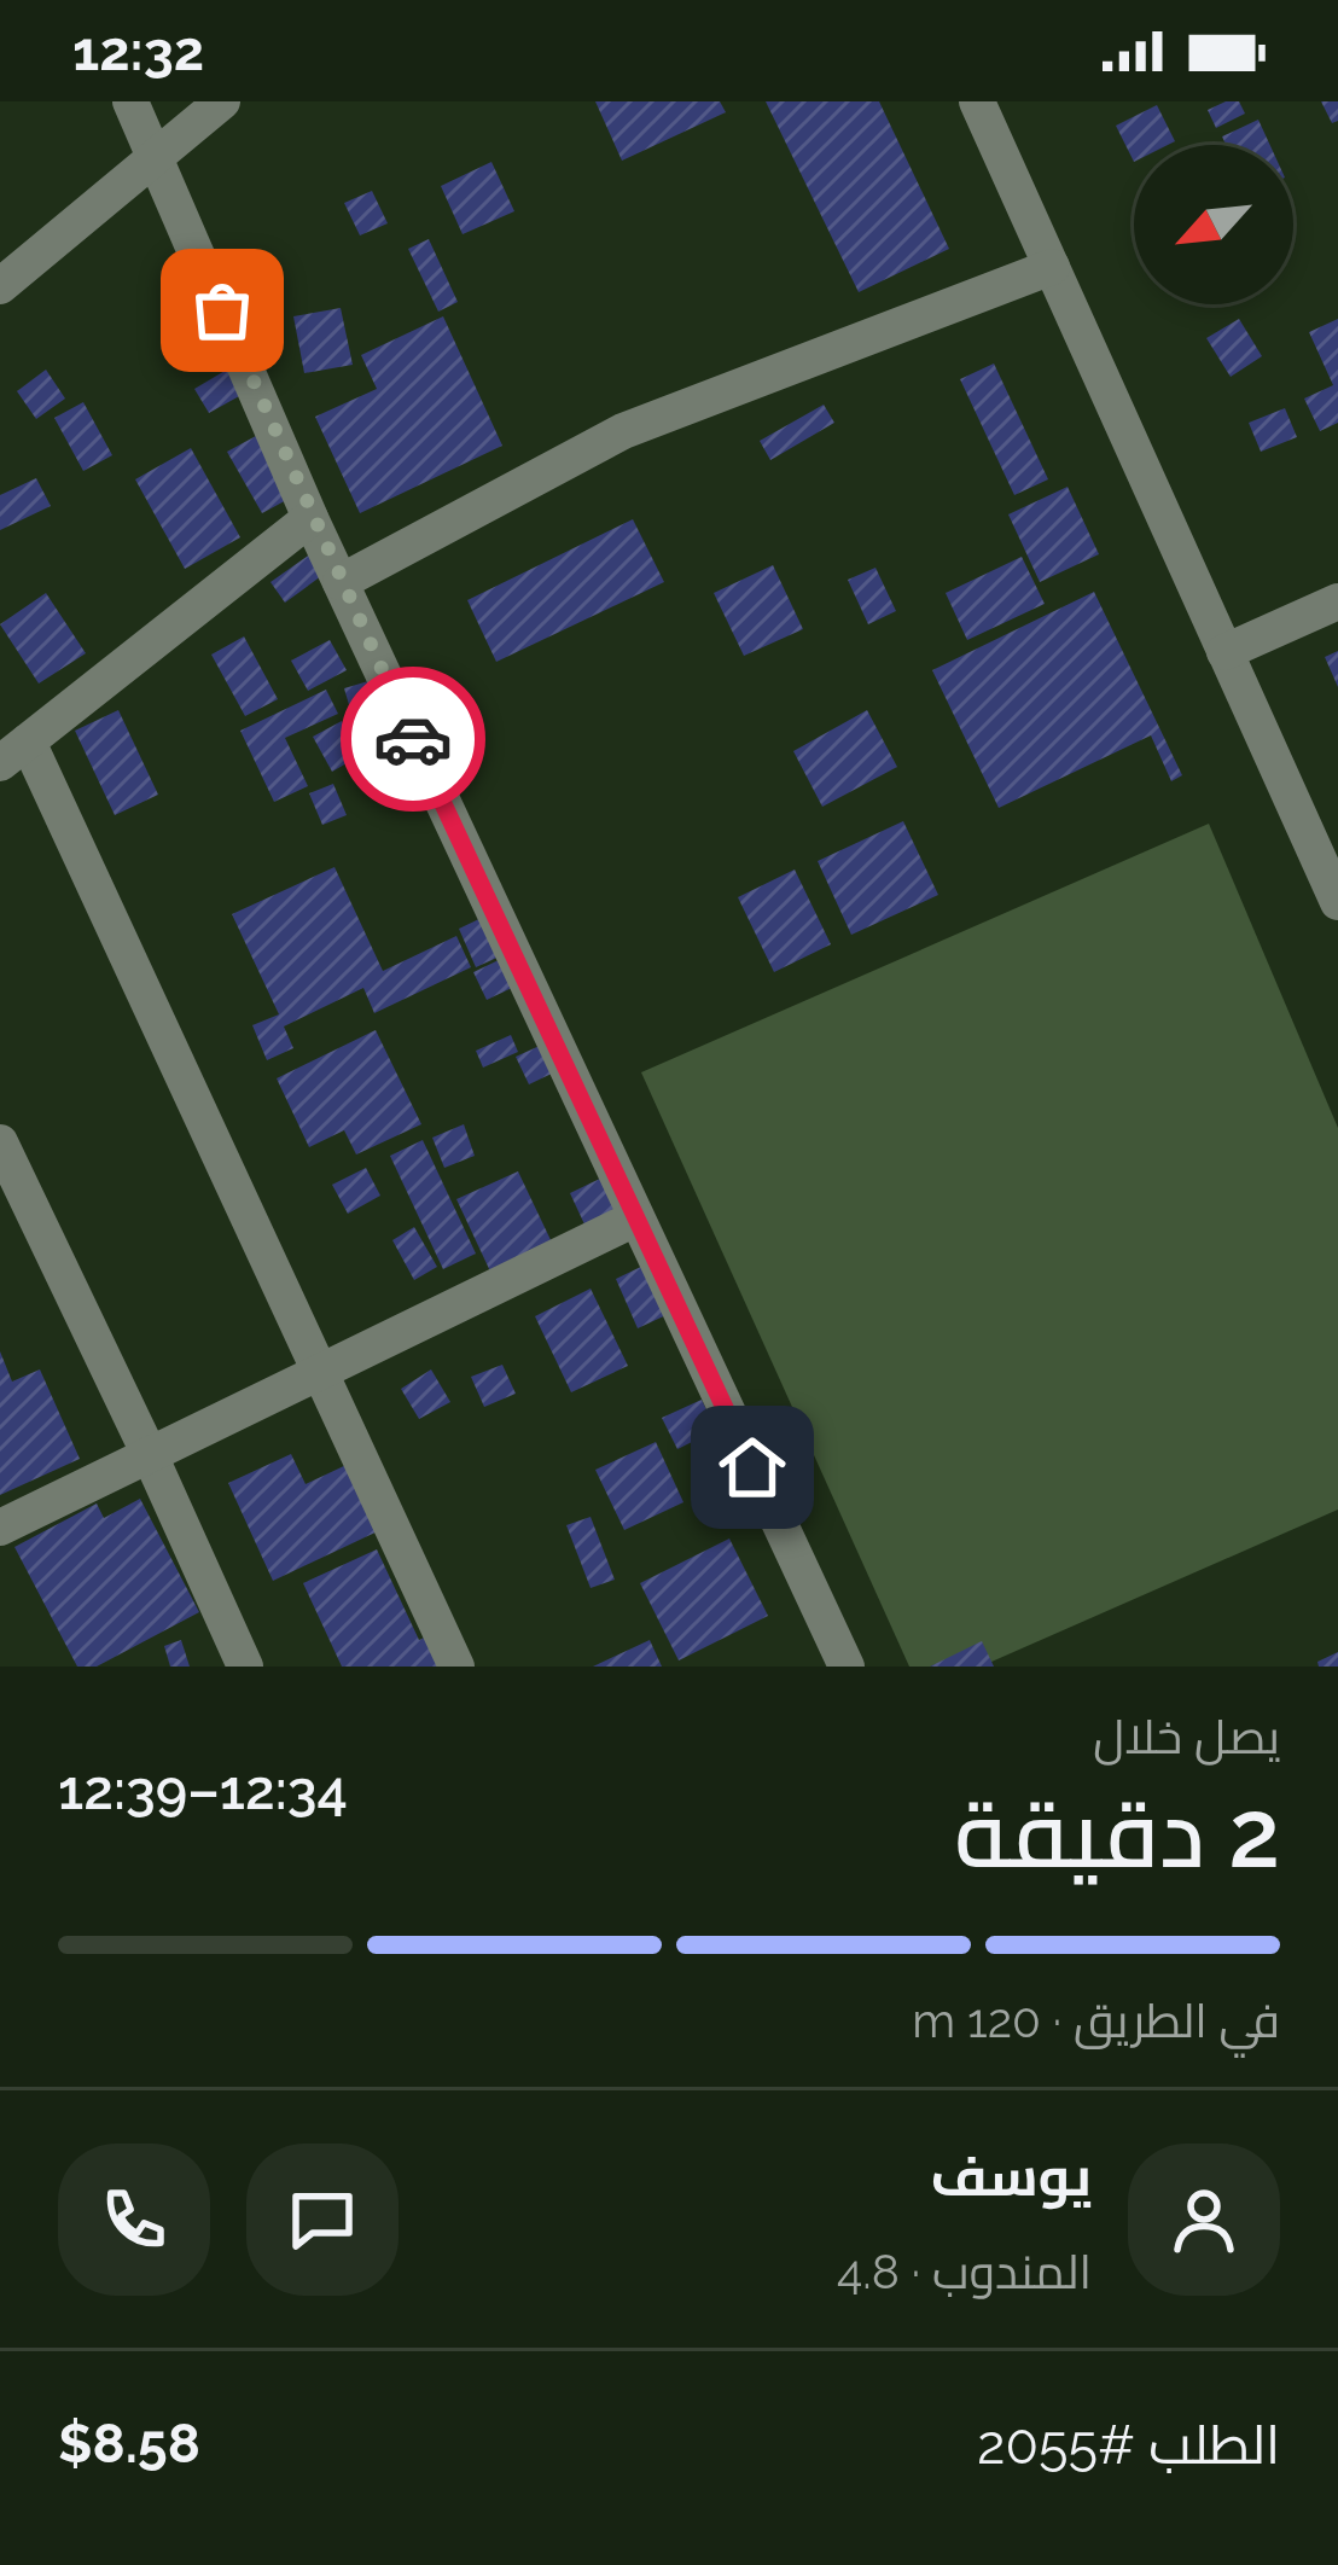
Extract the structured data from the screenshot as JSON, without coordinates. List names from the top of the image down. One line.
{"north":"bottom left","page":{"status":"12:32","heading":["2 دقيقة","يصل خلال","12:34–12:39"],"panel":["يوسف","المندوب · 4.8","الطلب #2055","$8.58"],"bar":"في الطريق · 120 m"}}
